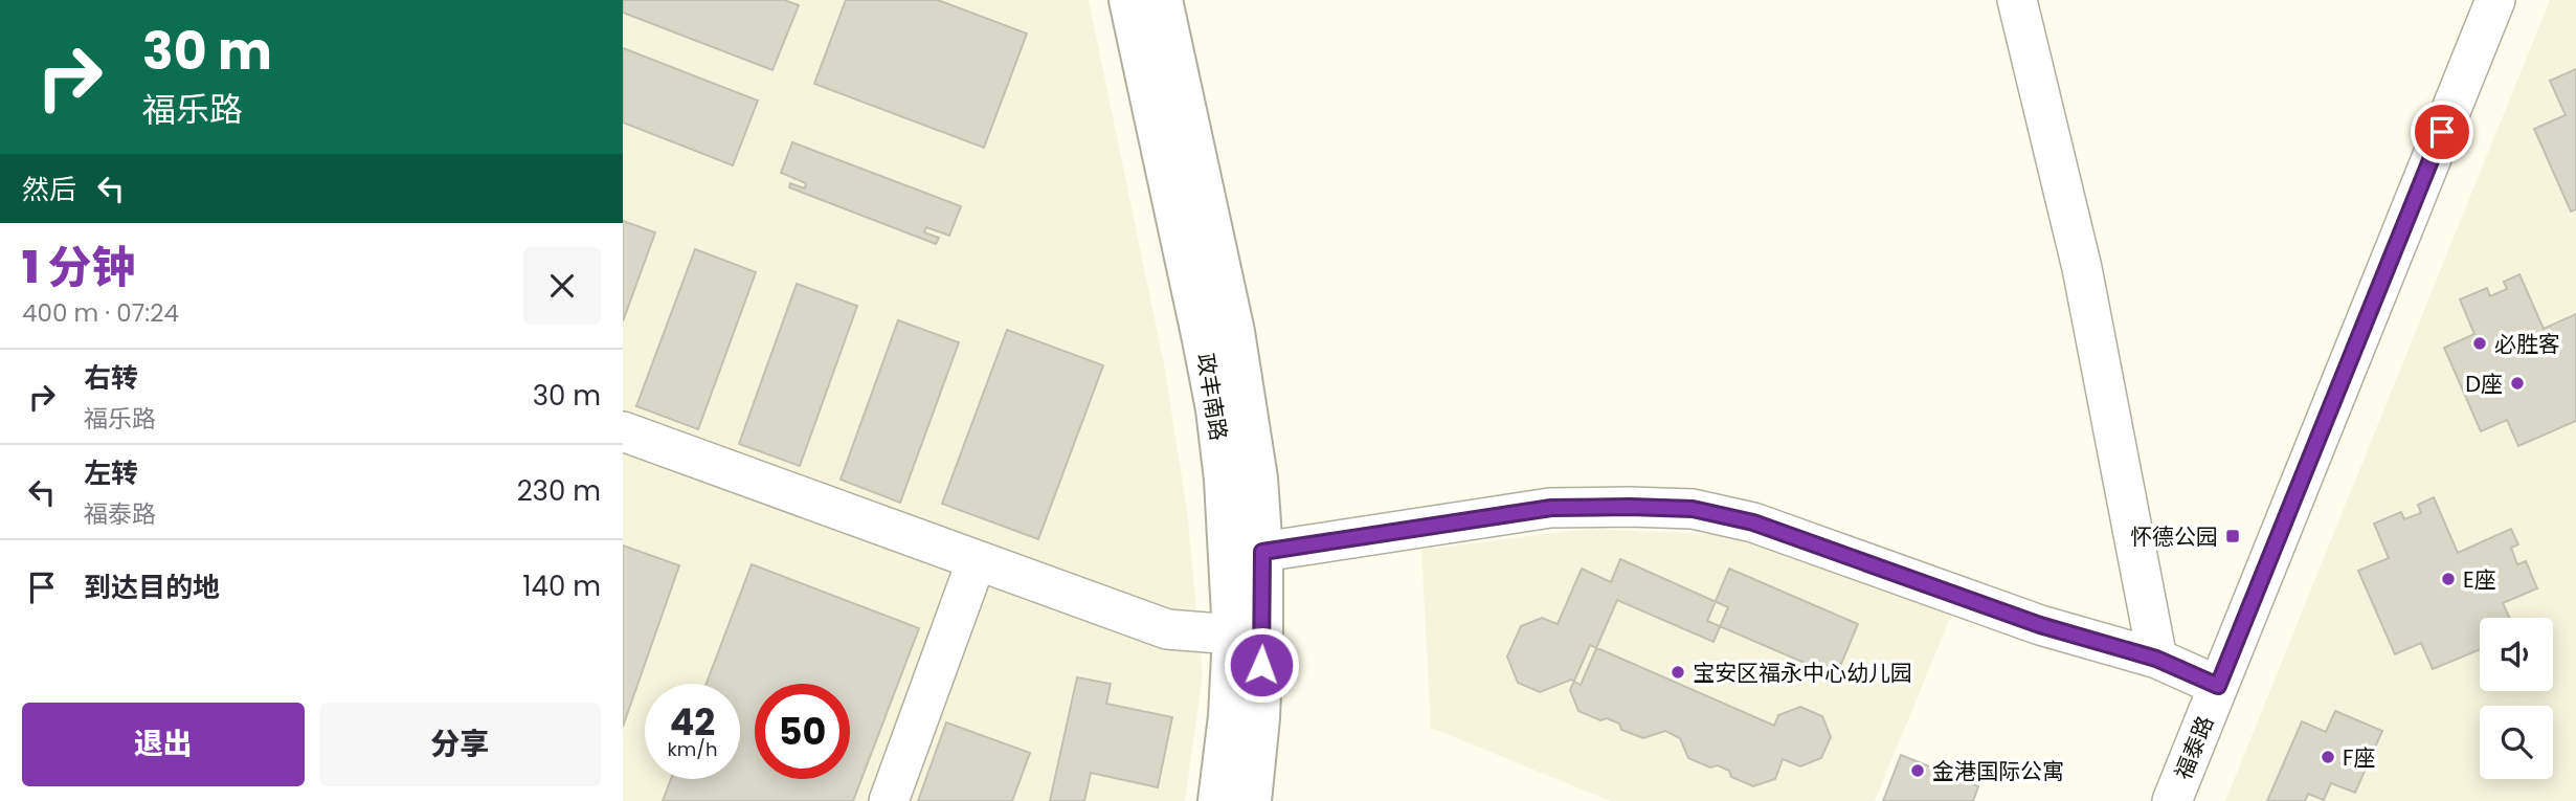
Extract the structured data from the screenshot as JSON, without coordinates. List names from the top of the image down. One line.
{"streets":{"main road":["政丰南路"],"street":["福泰路"]},"places":{"other":["必胜客","D座","E座","宝安区福永中心幼儿园","F座","金港国际公寓"],"transit":["怀德公园"]},"page":{"turn":["30 m","福乐路"],"then":"然后","heading":["1 分钟","400 m · 07:24"],"list":[{"name":"右转","note":"福乐路","value":"30 m"},{"name":"左转","note":"福泰路","value":"230 m"},{"name":"到达目的地","value":"140 m"}],"speed":"42 km/h","limit":"50","buttons":["退出","分享"]}}
